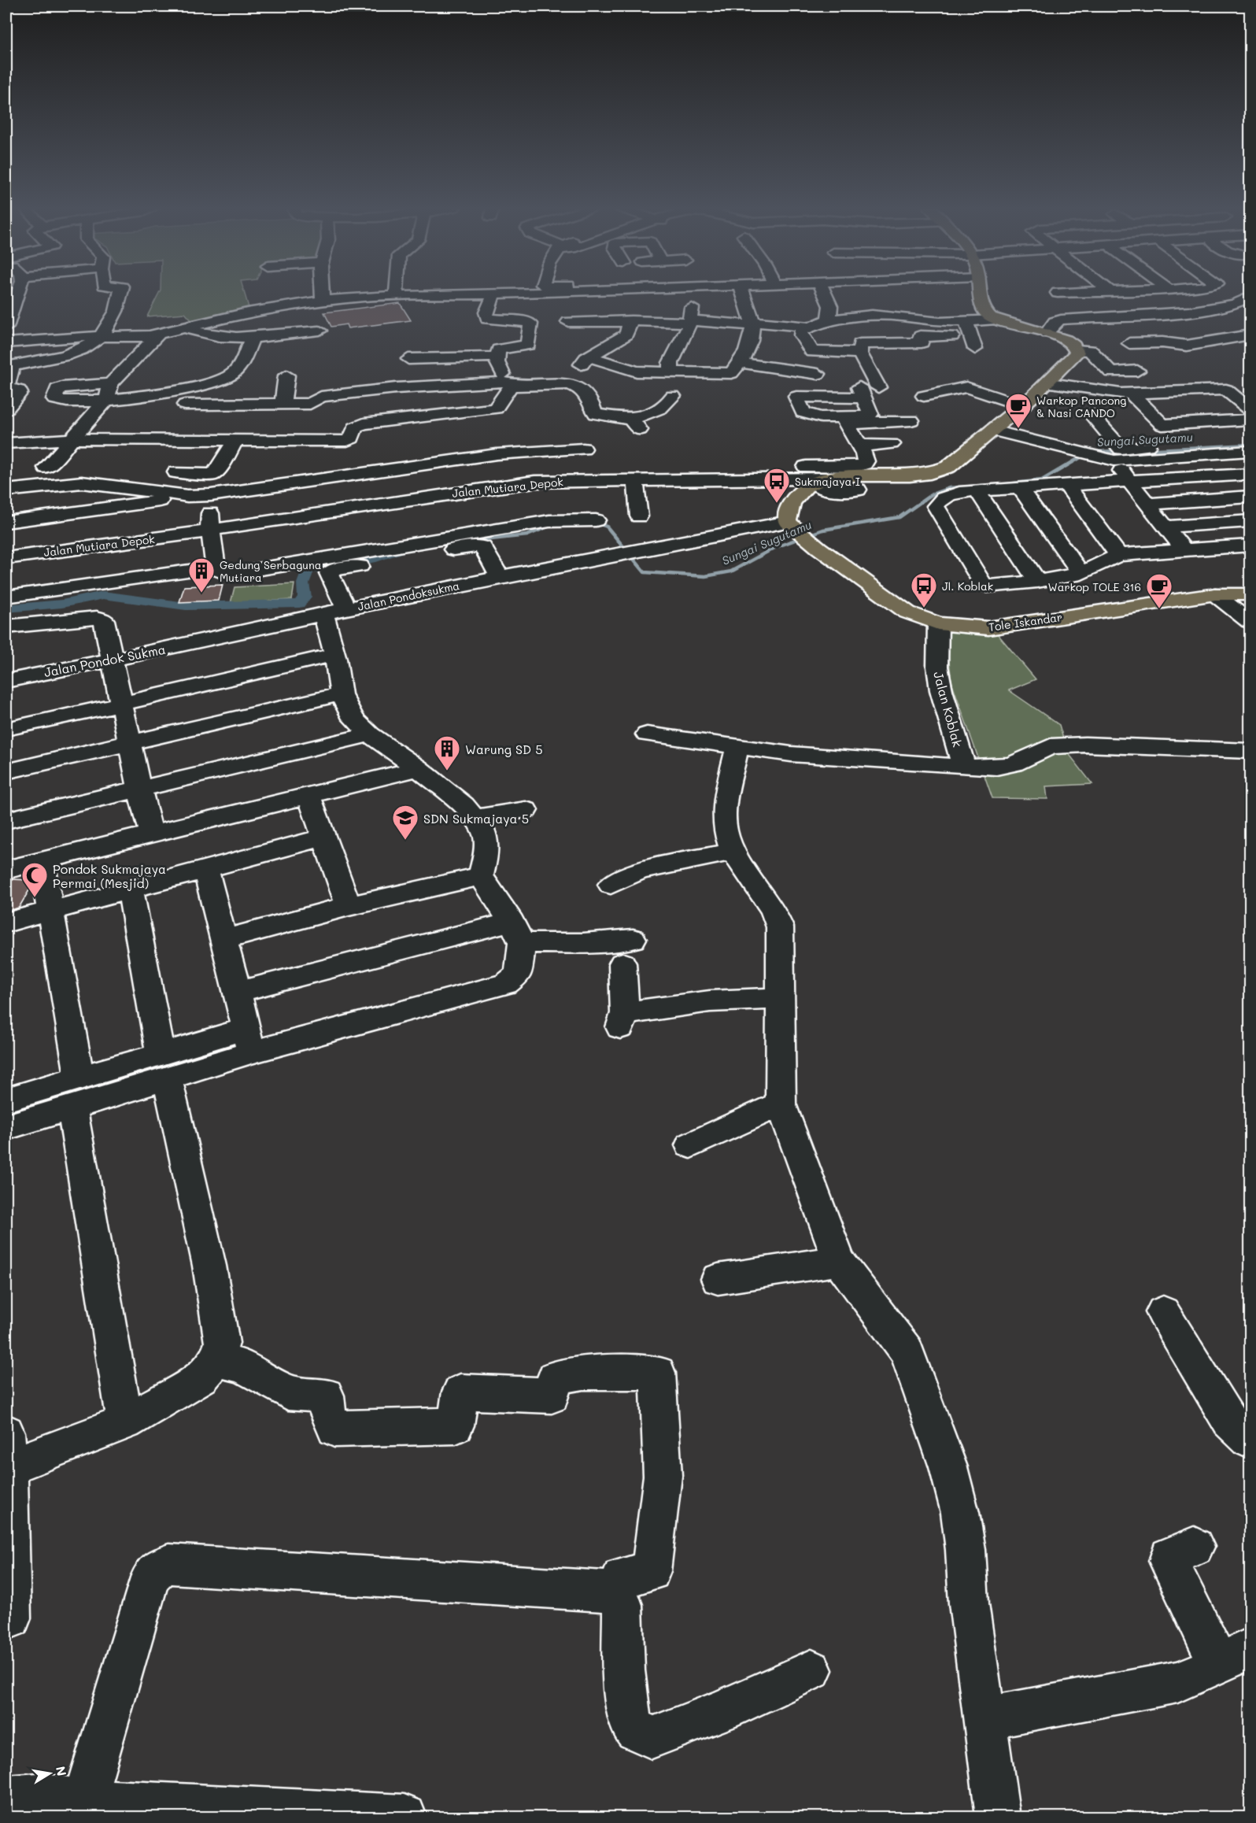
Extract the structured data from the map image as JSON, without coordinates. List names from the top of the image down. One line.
{"streets":{"main road":["Tole Iskandar"],"street":["Jalan Mutiara Depok","Jalan Pondoksukma","Jalan Pondok Sukma","Jalan Koblak"]},"crossings":[["Jalan Pondoksukma","Tole Iskandar"],["Jalan Pondoksukma","Jalan Pondok Sukma"],["Tole Iskandar","Jalan Koblak"]],"water":["Sungai Sugutamu"],"places":{"cafe":["Warkop Pancong & Nasi CANDO","Warkop TOLE 316"],"bus stop":["Sukmajaya I","Jl. Koblak"],"building":["Gedung Serbaguna Mutiara","Warung SD 5"],"school or university":["SDN Sukmajaya 5"],"mosque":["Pondok Sukmajaya Permai (Mesjid)"]},"north":"right"}
